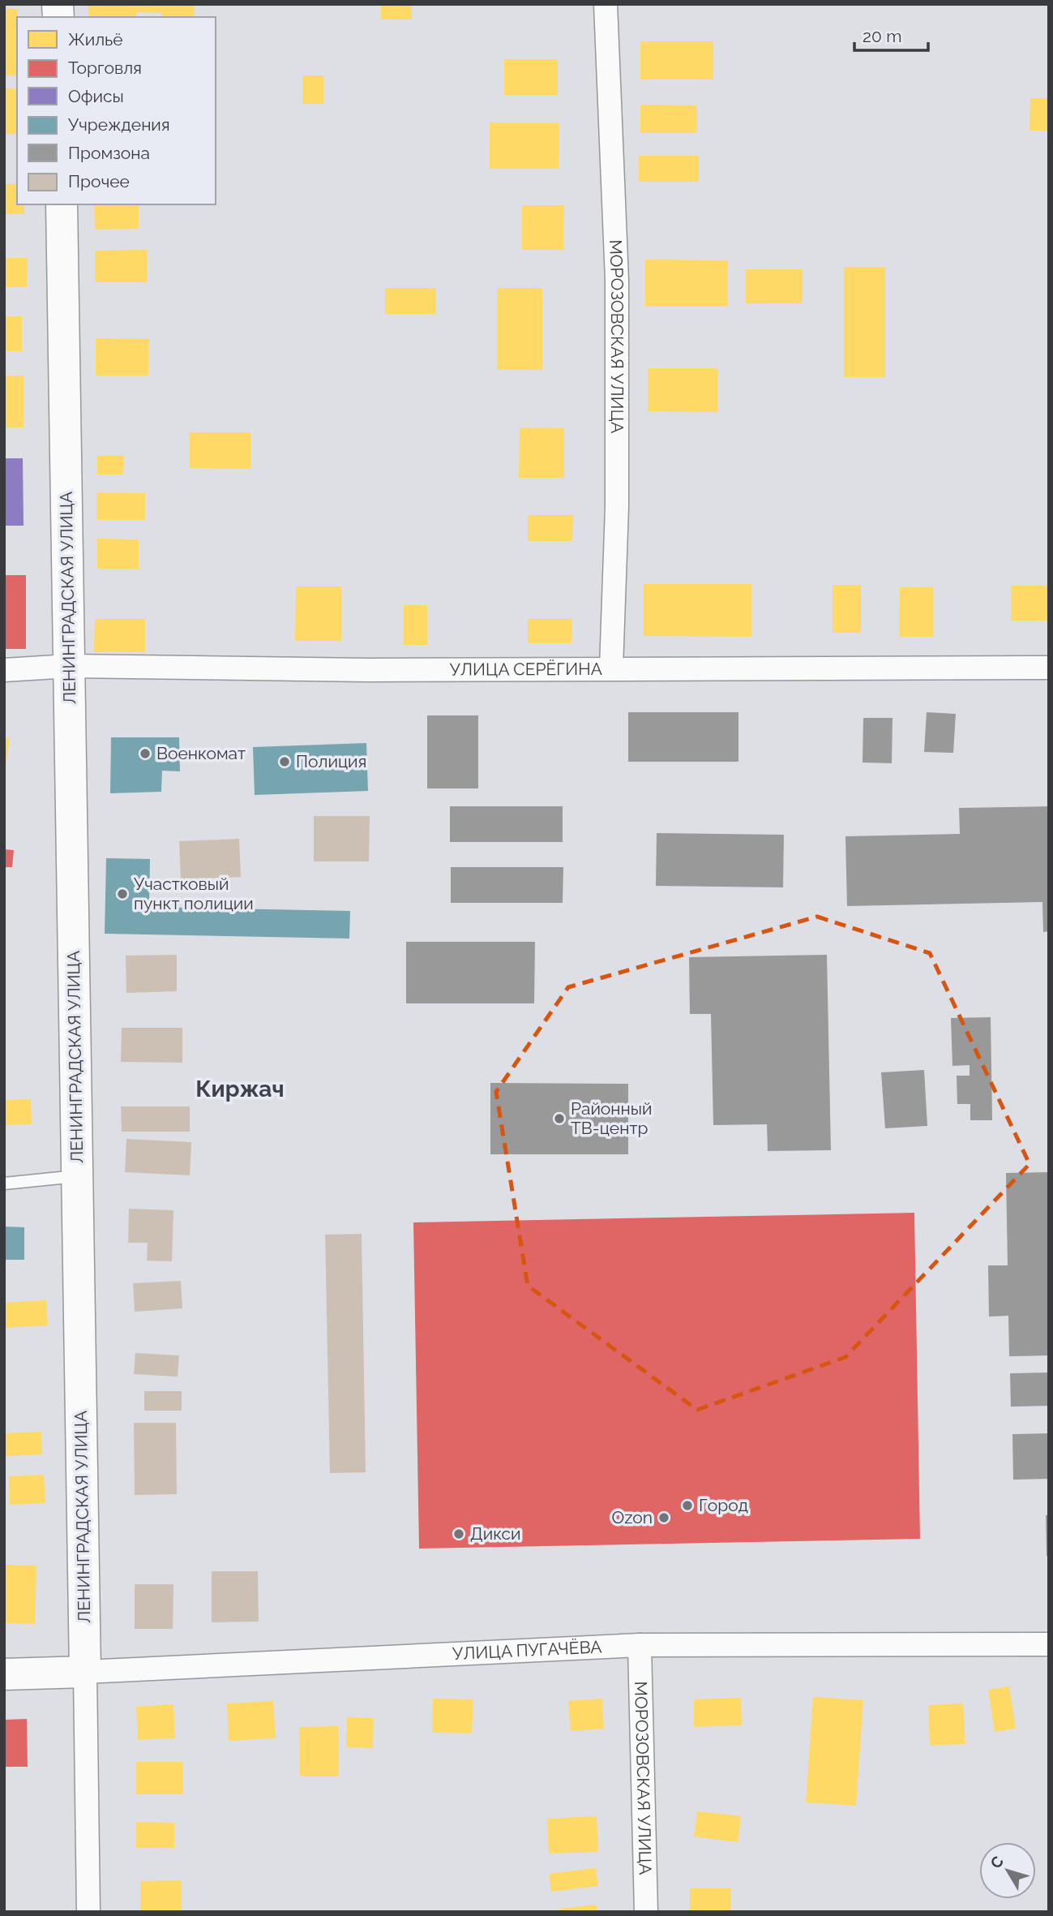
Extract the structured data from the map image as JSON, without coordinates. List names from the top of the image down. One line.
{"streets":{"main road":["ЛЕНИНГРАДСКАЯ УЛИЦА","УЛИЦА ПУГАЧЁВА"],"street":["МОРОЗОВСКАЯ УЛИЦА","УЛИЦА СЕРЁГИНА"]},"crossings":[["МОРОЗОВСКАЯ УЛИЦА","УЛИЦА СЕРЁГИНА"],["МОРОЗОВСКАЯ УЛИЦА","УЛИЦА ПУГАЧЁВА"],["ЛЕНИНГРАДСКАЯ УЛИЦА","УЛИЦА СЕРЁГИНА"],["ЛЕНИНГРАДСКАЯ УЛИЦА","УЛИЦА ПУГАЧЁВА"]],"districts":["Киржач"],"places":["Военкомат","Полиция","Участковый пункт полиции","Районный ТВ-центр","Город","Ozon","Дикси"],"legend":["Жильё","Торговля","Офисы","Учреждения","Промзона","Прочее"],"scale_bar":"20 m","north":"top left"}
